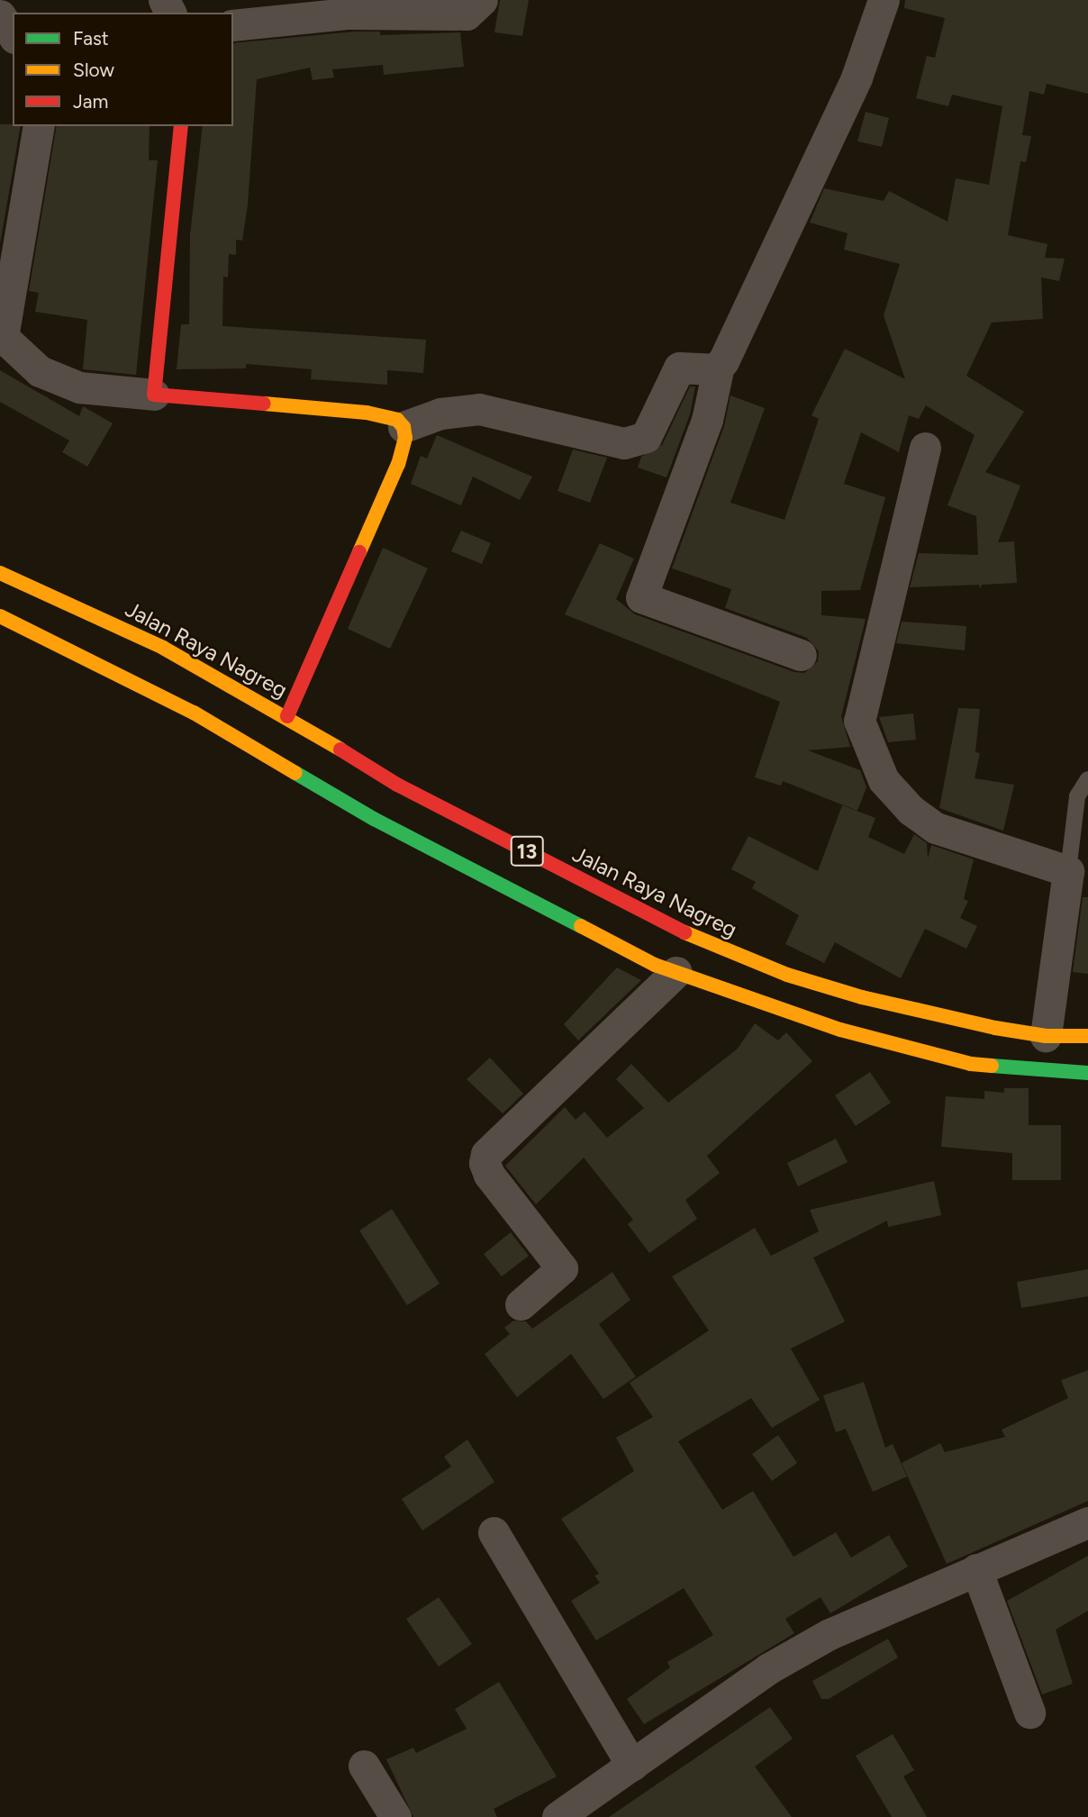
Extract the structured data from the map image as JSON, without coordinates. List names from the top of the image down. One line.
{"streets":{"main road":["Jalan Raya Nagreg","13"]},"legend":["Fast","Slow","Jam"]}
